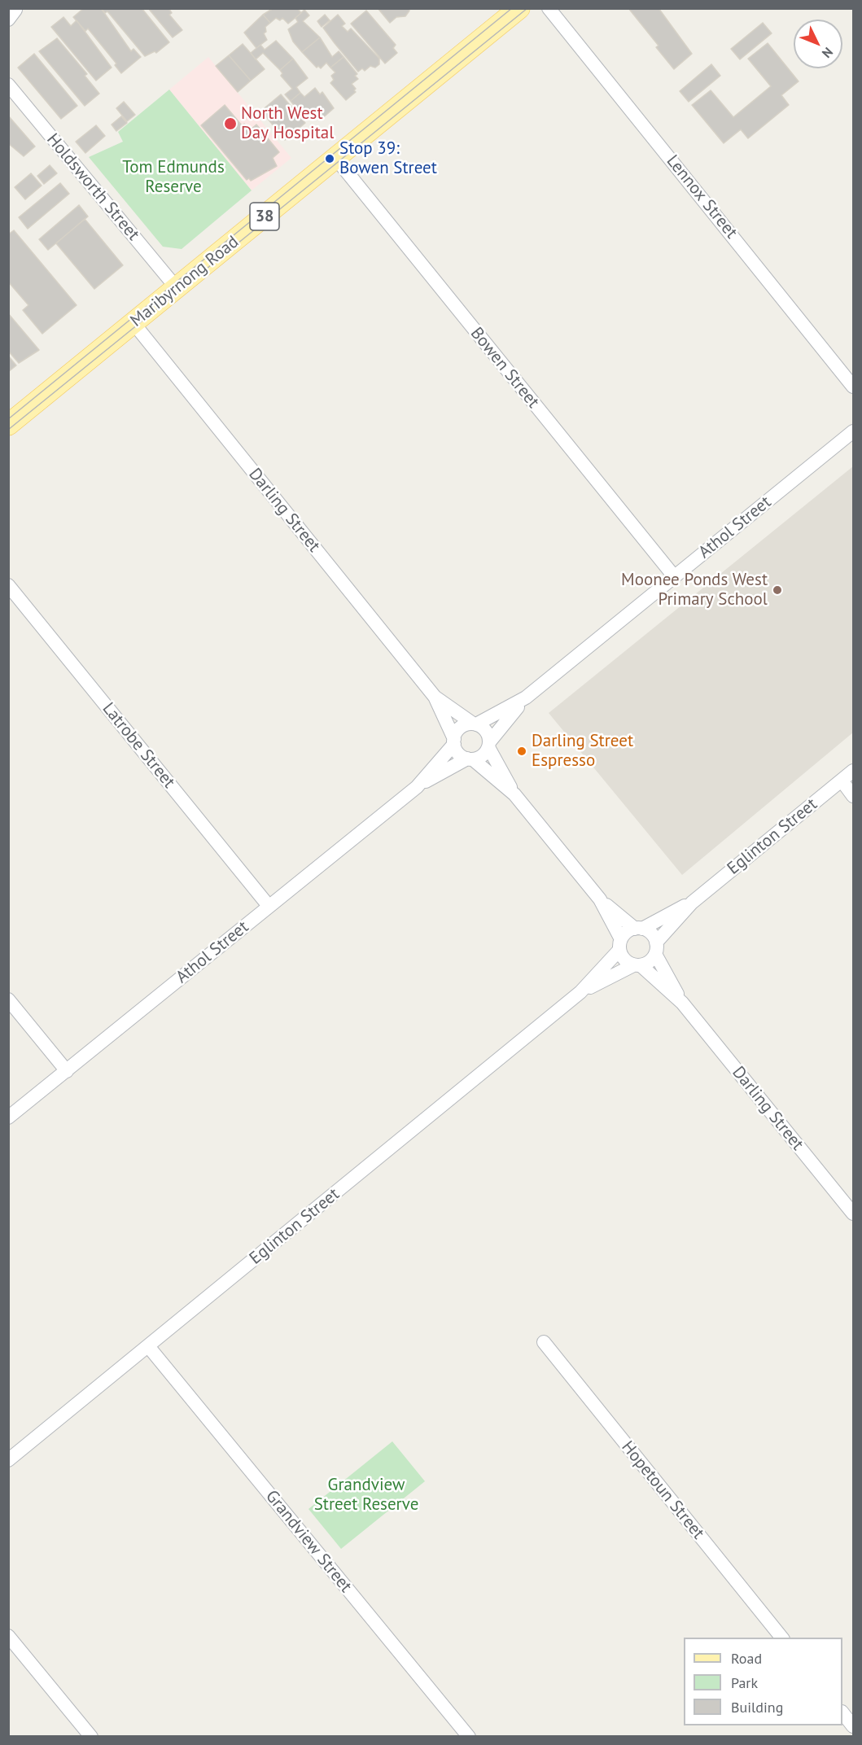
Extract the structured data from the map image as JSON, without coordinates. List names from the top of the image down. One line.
{"streets":{"main road":["38","Maribyrnong Road"],"street":["Holdsworth Street","Lennox Street","Bowen Street","Darling Street","Athol Street","Latrobe Street","Eglinton Street","Hopetoun Street","Grandview Street"]},"crossings":[["Holdsworth Street","Maribyrnong Road"],["Maribyrnong Road","Bowen Street"],["Maribyrnong Road","Darling Street"],["Bowen Street","Athol Street"],["Darling Street","Athol Street"],["Darling Street","Eglinton Street"],["Athol Street","Latrobe Street"],["Eglinton Street","Grandview Street"]],"parks":["Tom Edmunds Reserve","Grandview Street Reserve"],"places":["North West Day Hospital","Stop 39: Bowen Street","Moonee Ponds West Primary School","Darling Street Espresso"],"legend":["Road","Park","Building"],"north":"bottom right"}
